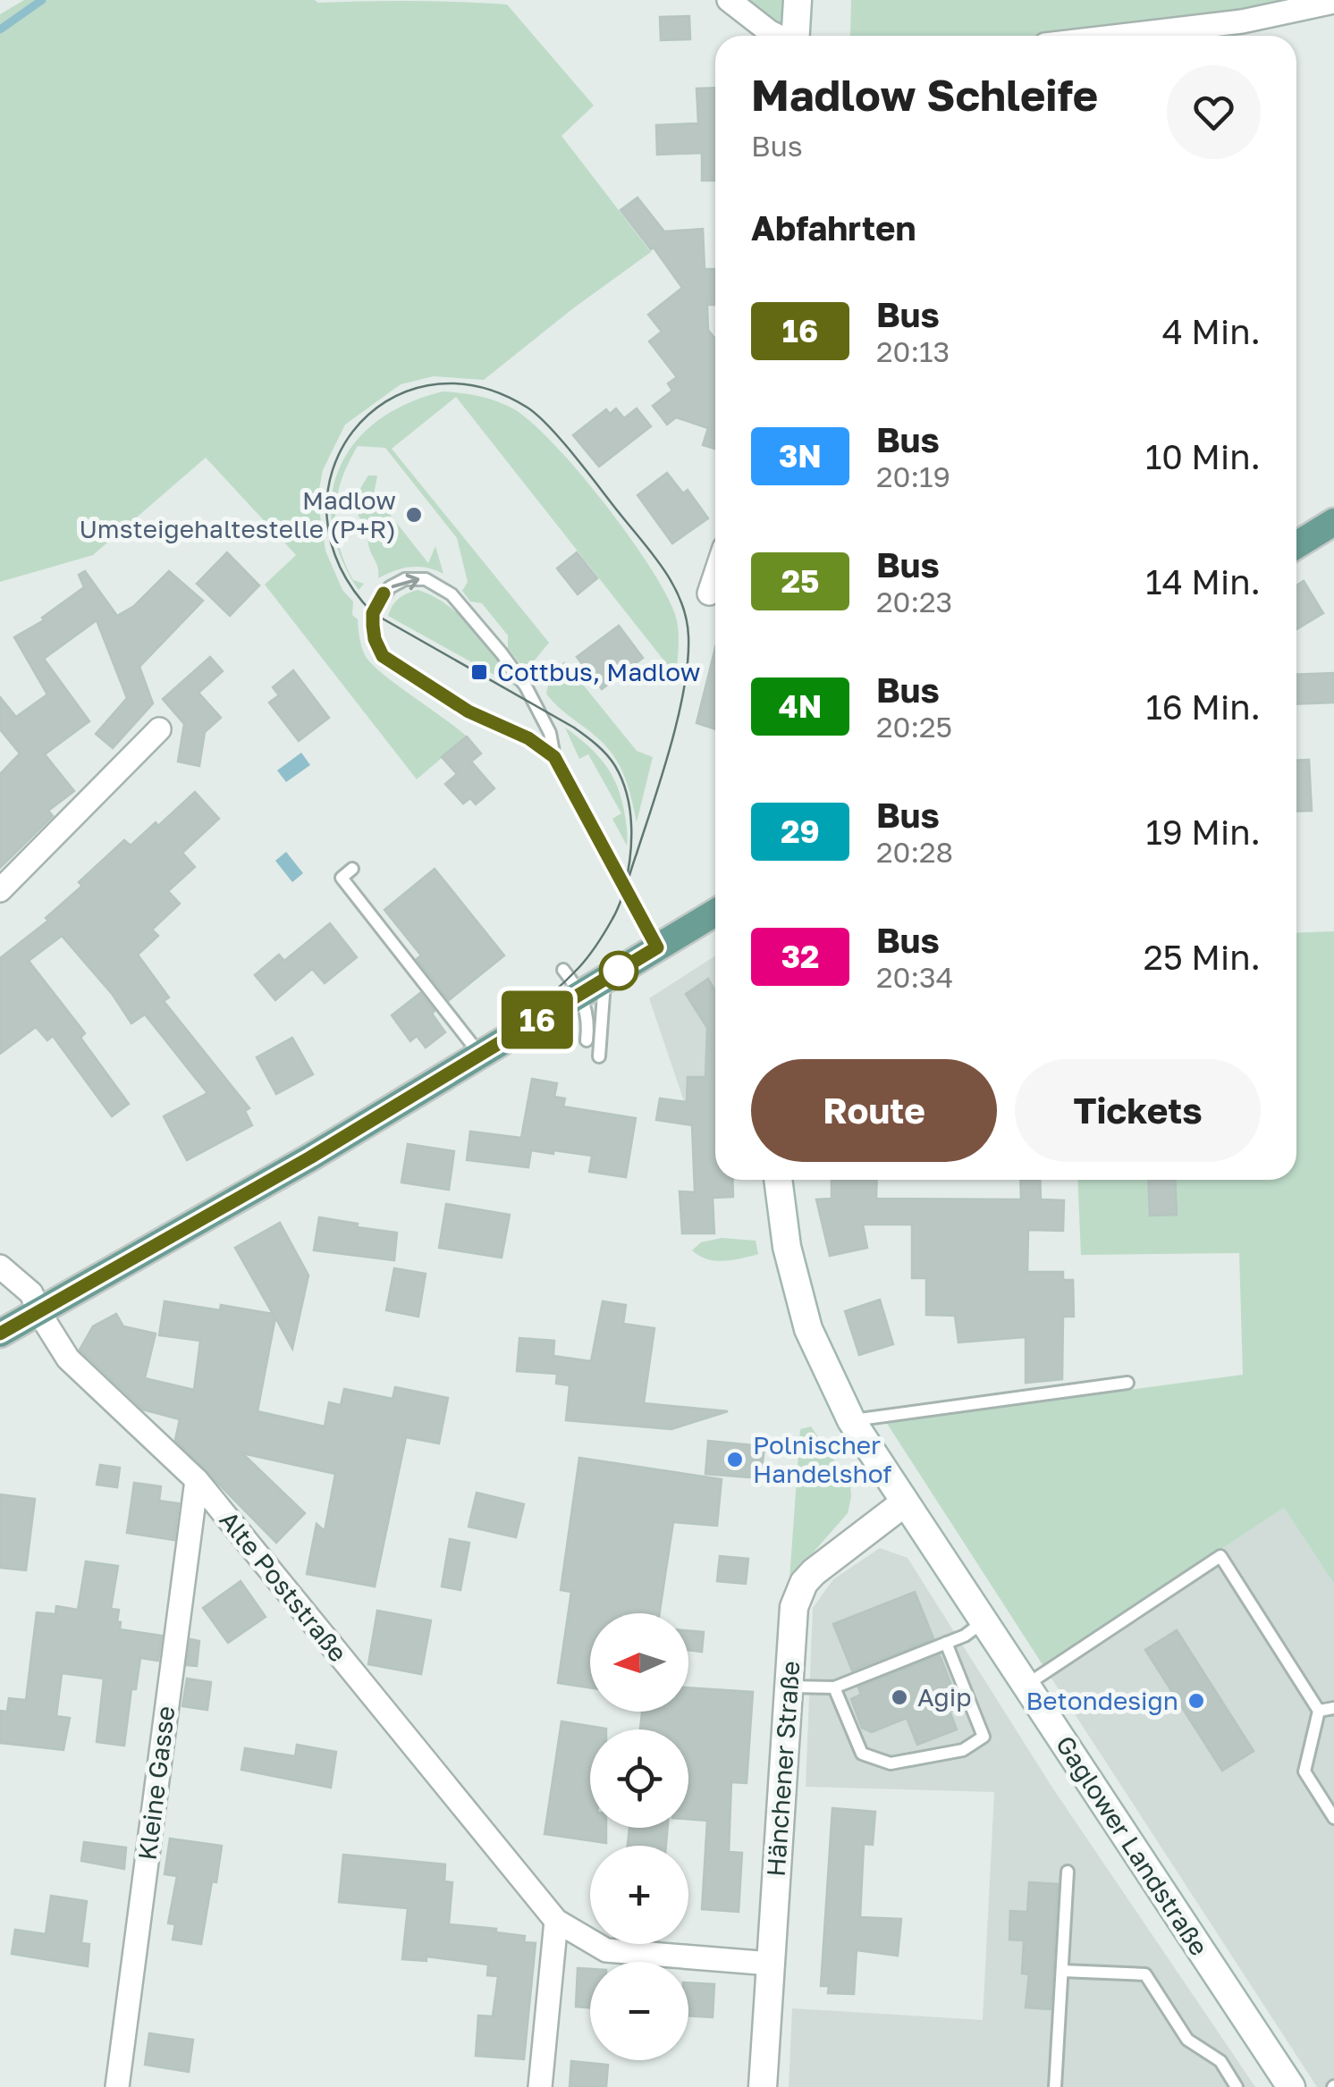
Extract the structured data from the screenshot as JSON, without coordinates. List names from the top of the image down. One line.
{"streets":{"main road":["Hänchener Straße","Gaglower Landstraße"],"street":["Alte Poststraße","Kleine Gasse"]},"crossings":[["Alte Poststraße","Hänchener Straße"],["Alte Poststraße","Kleine Gasse"],["Hänchener Straße","Gaglower Landstraße"]],"places":{"other":["Madlow Umsteigehaltestelle (P+R)","Polnischer Handelshof","Agip","Betondesign"],"transit":["Cottbus, Madlow"]},"lines":["bus line 16"],"north":"left","page":{"on_map":"16","heading":[["Madlow Schleife","Bus"],"Abfahrten"],"list":[{"mark":"16","name":"Bus","note":"20:13","value":"4 Min."},{"mark":"3N","name":"Bus","note":"20:19","value":"10 Min."},{"mark":"25","name":"Bus","note":"20:23","value":"14 Min."},{"mark":"4N","name":"Bus","note":"20:25","value":"16 Min."},{"mark":"29","name":"Bus","note":"20:28","value":"19 Min."},{"mark":"32","name":"Bus","note":"20:34","value":"25 Min."}],"buttons":["Route","Tickets"],"map_buttons":["+","−"]}}
